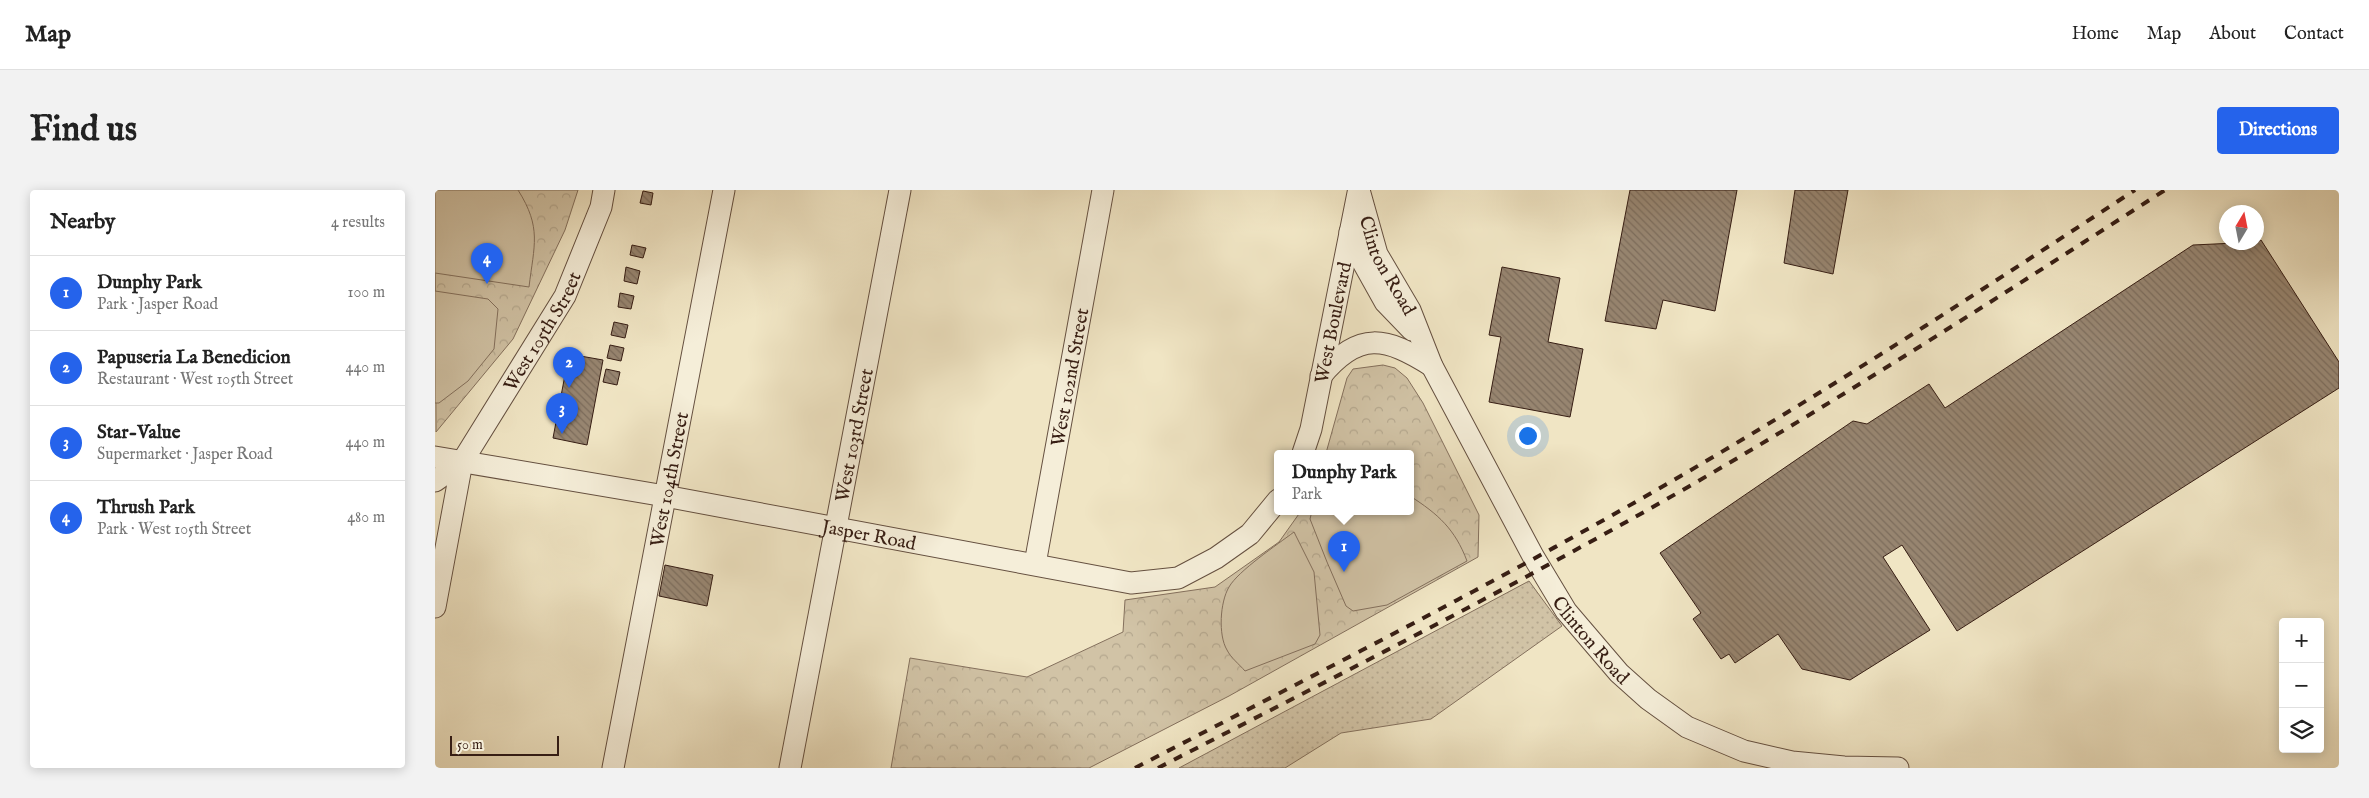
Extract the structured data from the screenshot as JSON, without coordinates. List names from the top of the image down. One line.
{"streets":{"street":["Clinton Road","West Boulevard","West 105th Street","West 102nd Street","West 103rd Street","West 104th Street","Jasper Road"]},"crossings":[["Clinton Road","West Boulevard"],["West 105th Street","Jasper Road"],["West 102nd Street","Jasper Road"],["West 103rd Street","Jasper Road"],["West 104th Street","Jasper Road"]],"scale_bar":"50 m","north":"top","page":{"header":"Map","nav":["Home","Map","About","Contact"],"buttons":"Directions","title":"Find us","heading":["Nearby","4 results"],"pins":["4","2","3","1"],"list":[{"mark":"1","name":"Dunphy Park","note":"Park · Jasper Road","value":"100 m"},{"mark":"2","name":"Papuseria La Benedicion","note":"Restaurant · West 105th Street","value":"440 m"},{"mark":"3","name":"Star-Value","note":"Supermarket · Jasper Road","value":"440 m"},{"mark":"4","name":"Thrush Park","note":"Park · West 105th Street","value":"480 m"}],"popup":["Dunphy Park","Park"],"map_buttons":["+","−"],"scale":"50 m"}}
